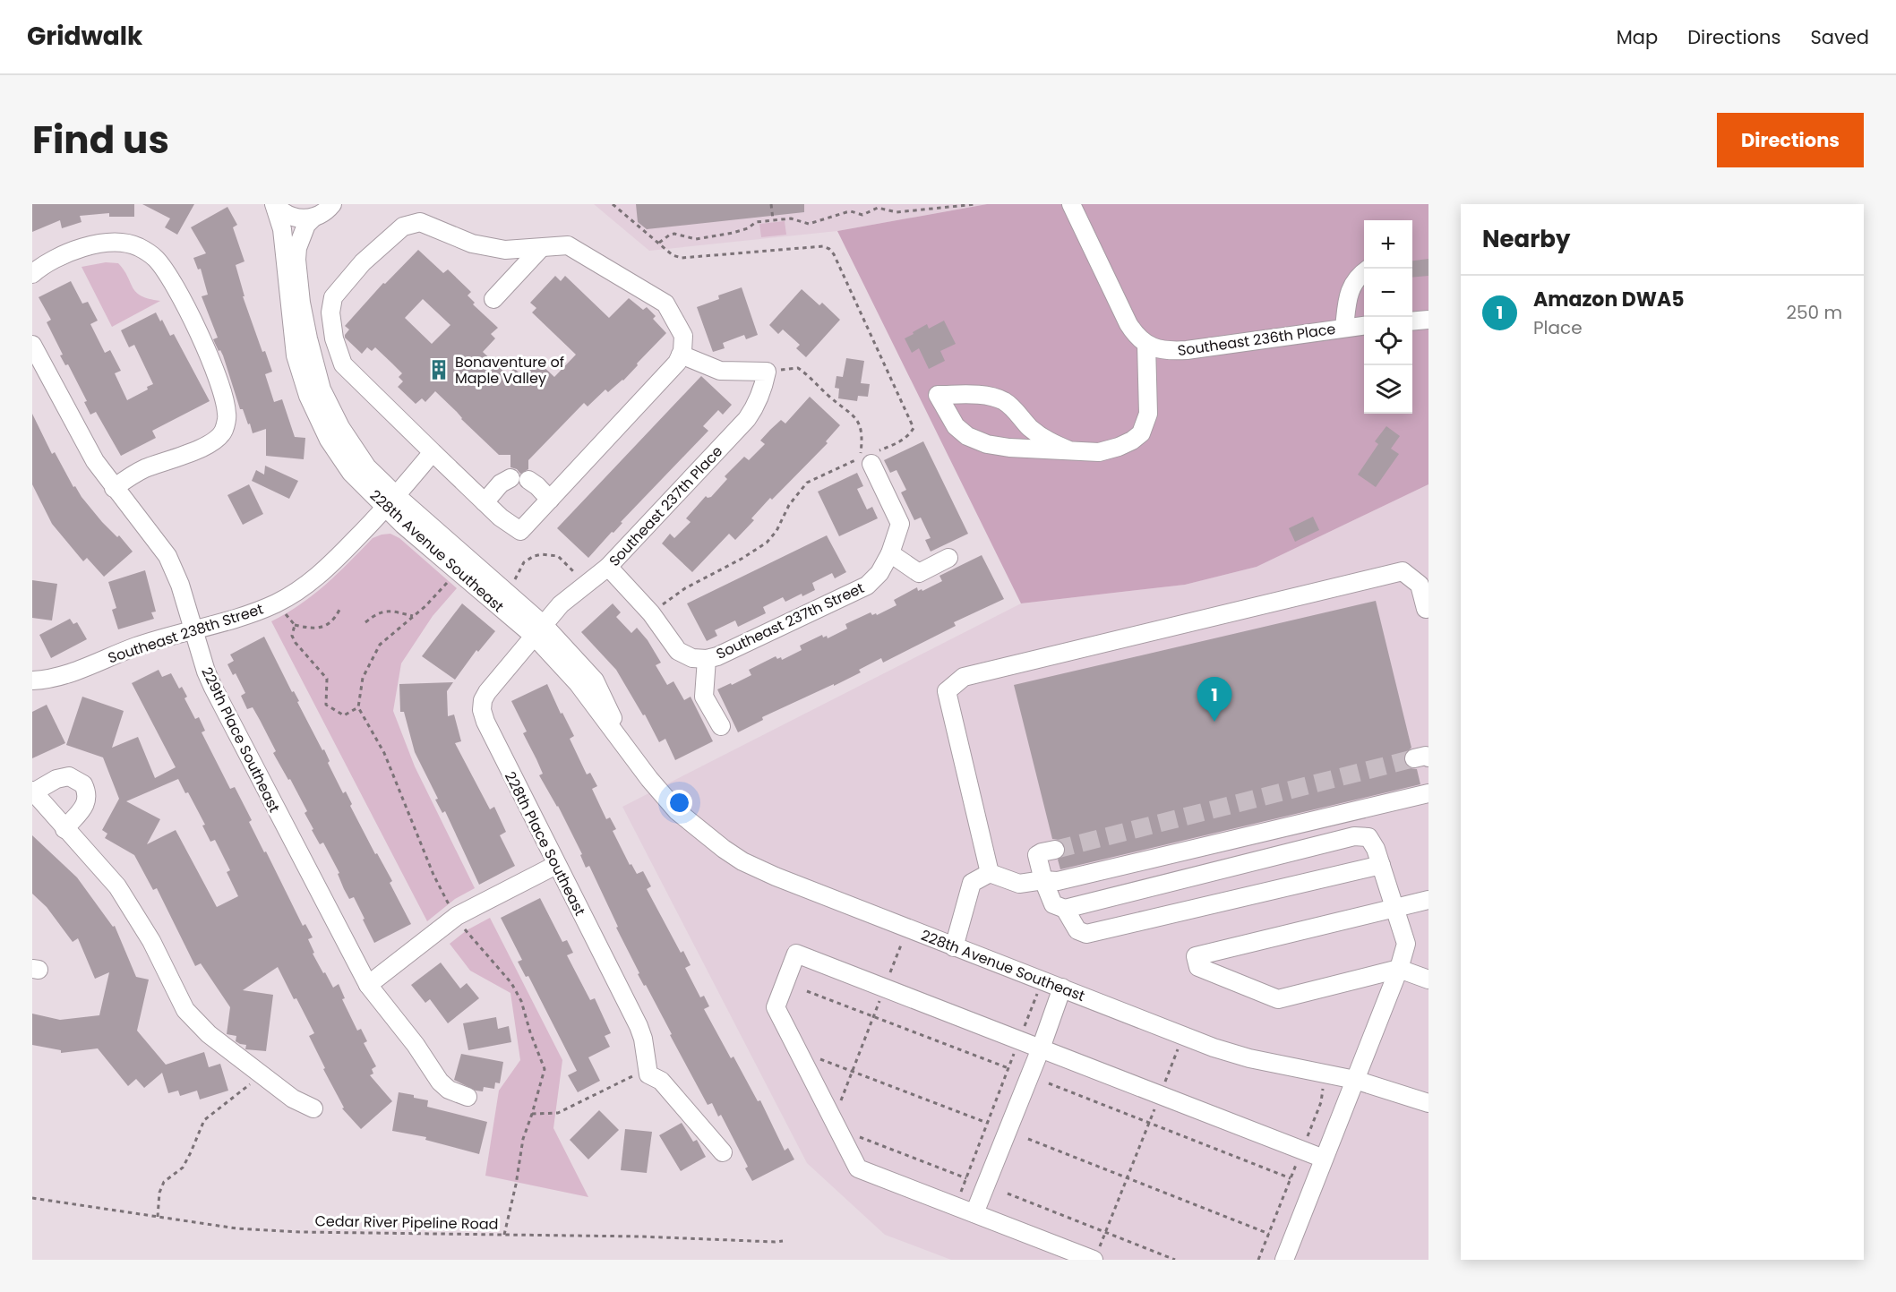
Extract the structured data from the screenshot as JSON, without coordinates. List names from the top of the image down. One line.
{"streets":{"street":["Southeast 236th Place","Southeast 237th Place","228th Avenue Southeast","Southeast 237th Street","Southeast 238th Street","229th Place Southeast","228th Place Southeast"],"path":["Cedar River Pipeline Road"]},"crossings":[["Southeast 237th Place","228th Avenue Southeast"],["Southeast 237th Place","228th Place Southeast"],["228th Avenue Southeast","Southeast 238th Street"],["228th Avenue Southeast","228th Place Southeast"],["Southeast 238th Street","229th Place Southeast"]],"places":{"building":["Bonaventure of Maple Valley"]},"page":{"header":"Gridwalk","nav":["Map","Directions","Saved"],"title":"Find us","buttons":"Directions","heading":"Nearby","map_buttons":["+","−"],"list":[{"mark":"1","name":"Amazon DWA5","note":"Place","value":"250 m"}],"pins":"1"}}
